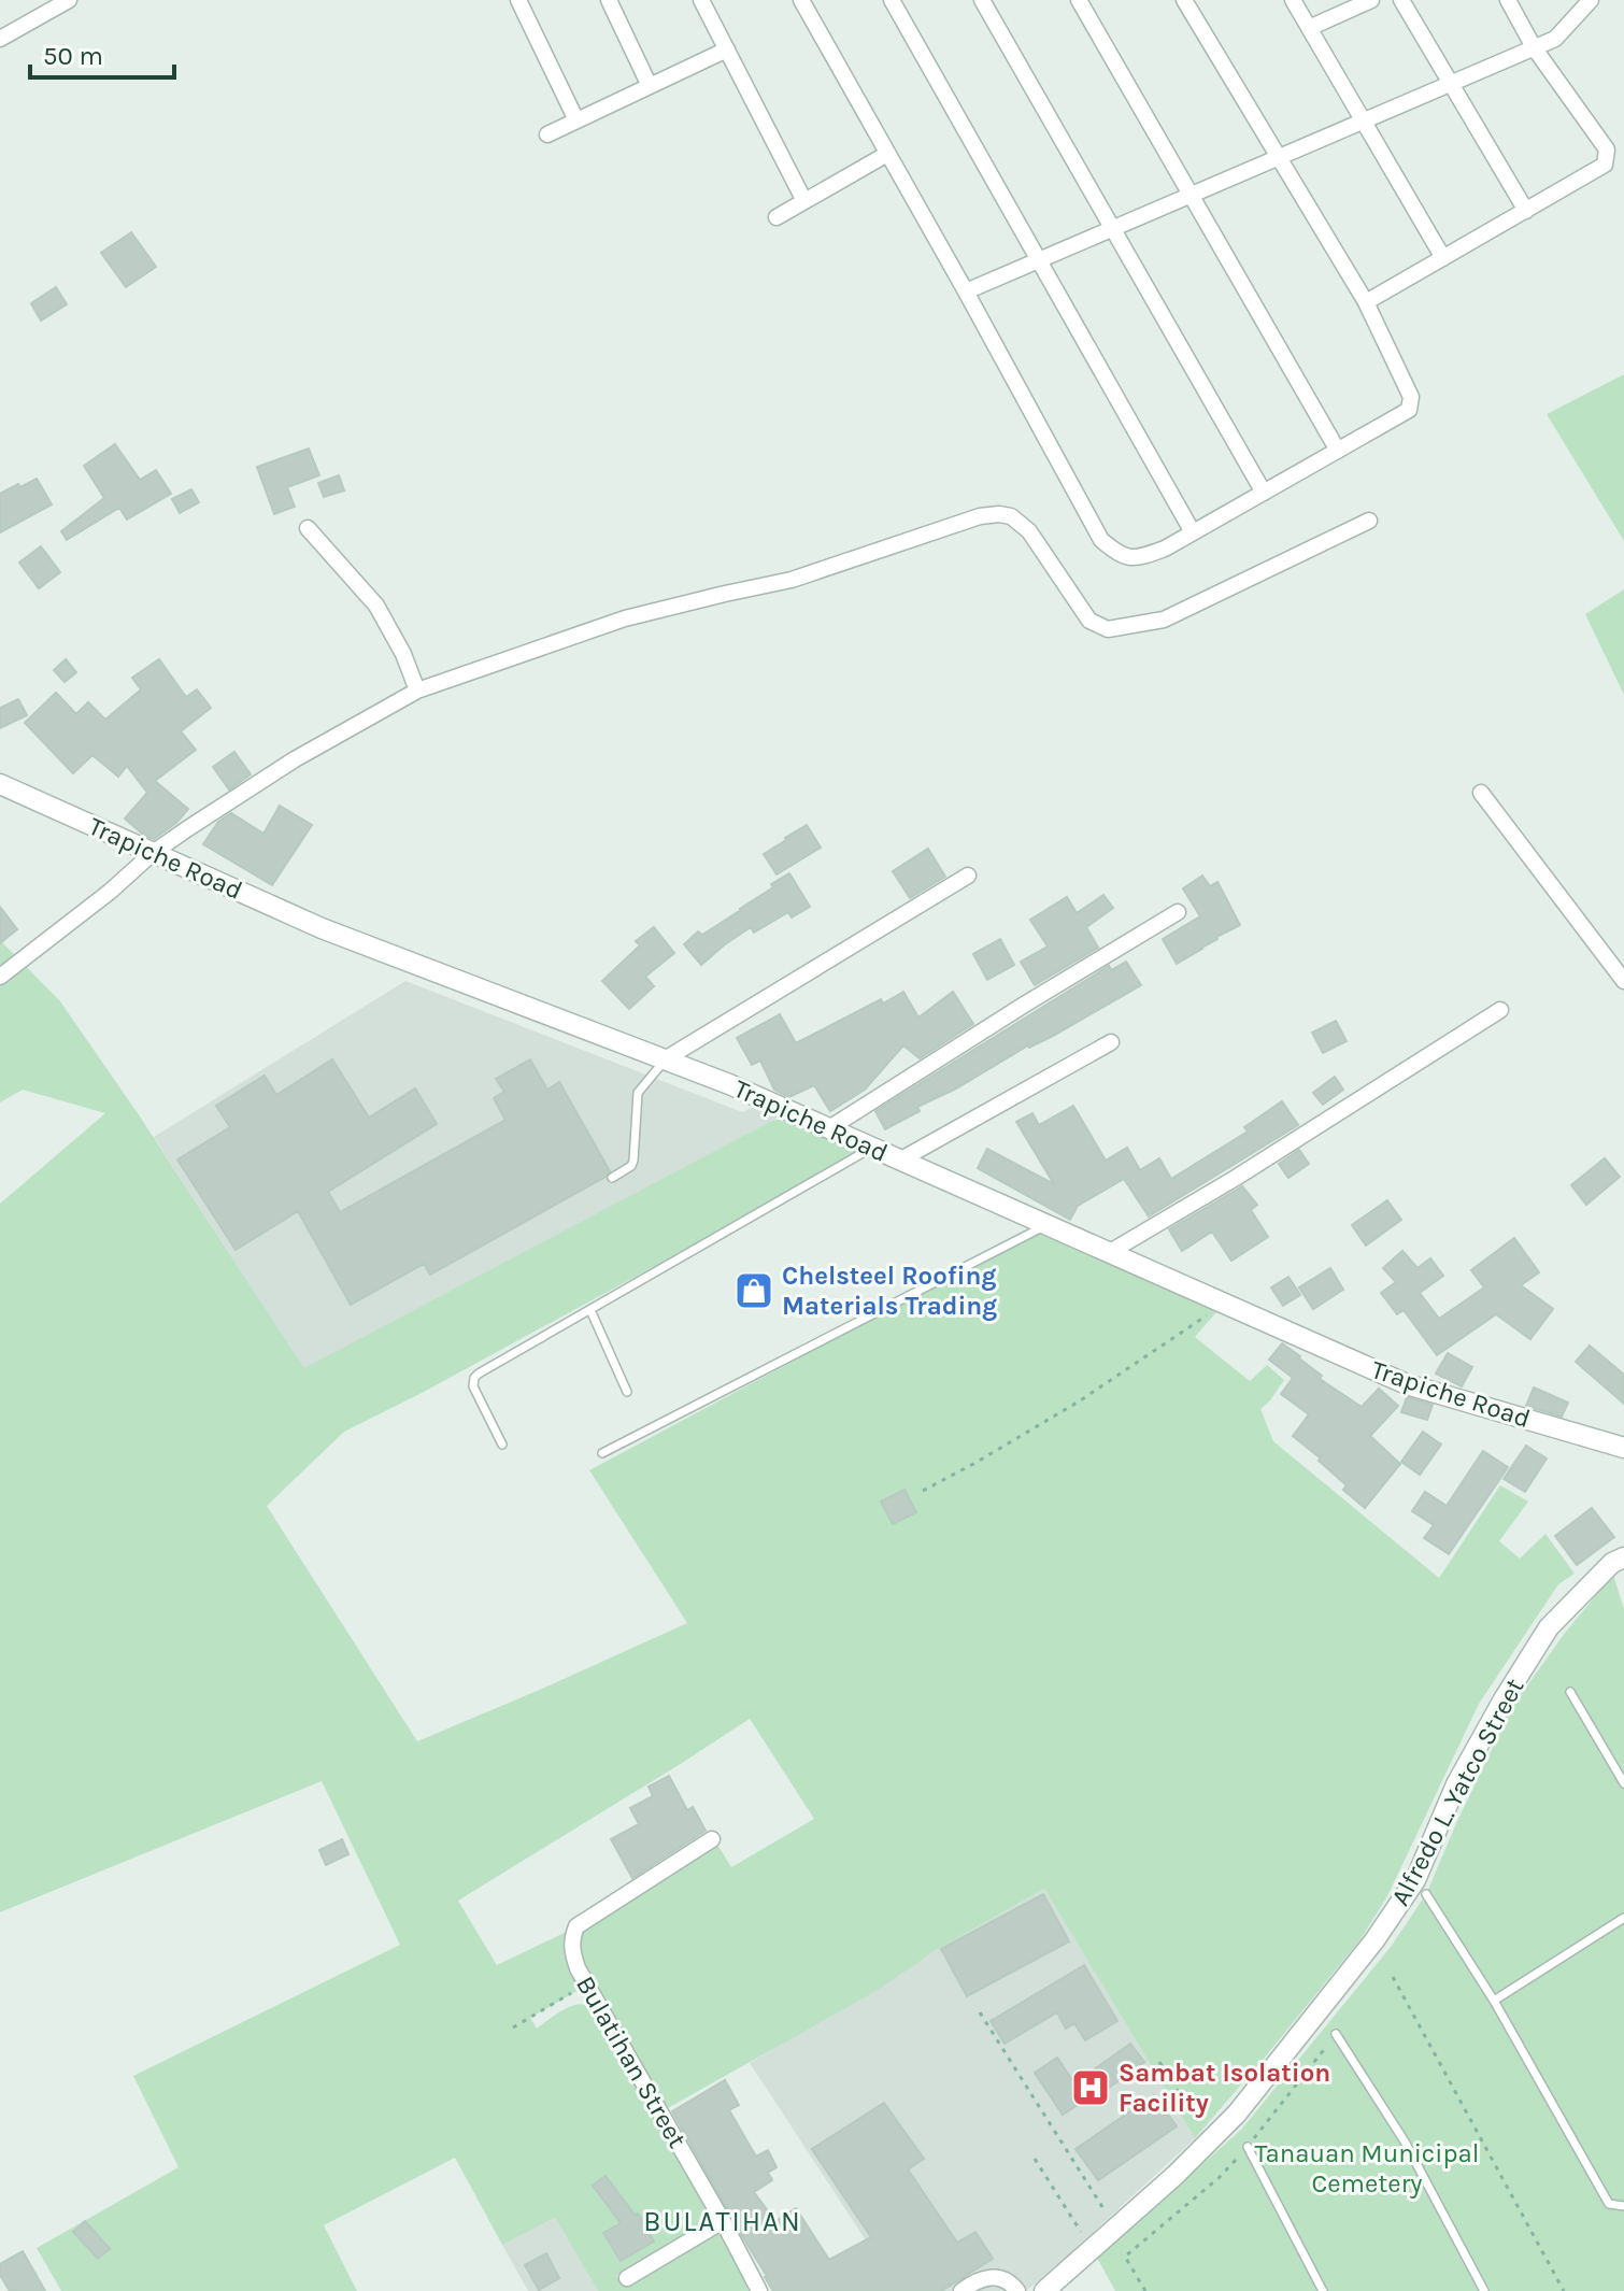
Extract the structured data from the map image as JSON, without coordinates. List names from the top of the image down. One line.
{"streets":{"street":["Trapiche Road","Alfredo L. Yatco Street","Bulatihan Street"]},"districts":["BULATIHAN"],"parks":["Tanauan Municipal Cemetery"],"places":{"shop":["Chelsteel Roofing Materials Trading"],"hospital":["Sambat Isolation Facility"]},"scale_bar":"50 m"}
